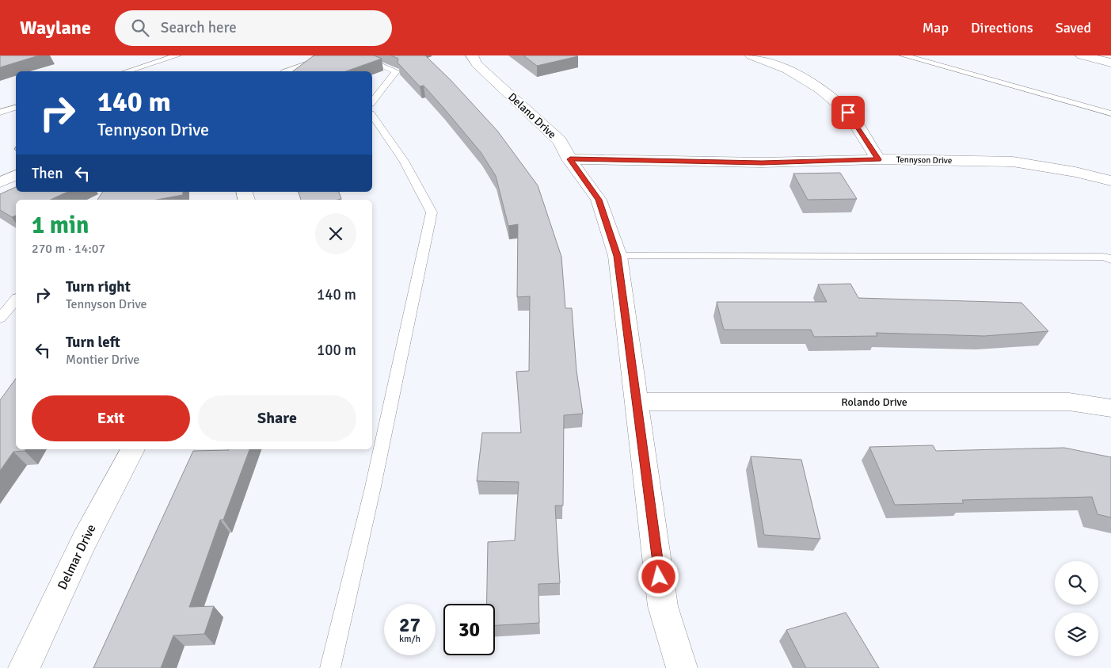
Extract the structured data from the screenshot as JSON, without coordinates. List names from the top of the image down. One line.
{"streets":{"street":["Delano Drive","Tennyson Drive","Rolando Drive","Delmar Drive"]},"crossings":[["Delano Drive","Tennyson Drive"],["Delano Drive","Rolando Drive"]],"page":{"header":"Waylane","search":"Search here","nav":["Map","Directions","Saved"],"turn":["140 m","Tennyson Drive"],"then":"Then","heading":["1 min","270 m · 14:07"],"list":[{"name":"Turn right","note":"Tennyson Drive","value":"140 m"},{"name":"Turn left","note":"Montier Drive","value":"100 m"}],"buttons":["Exit","Share"],"speed":"27 km/h","limit":"30"}}
